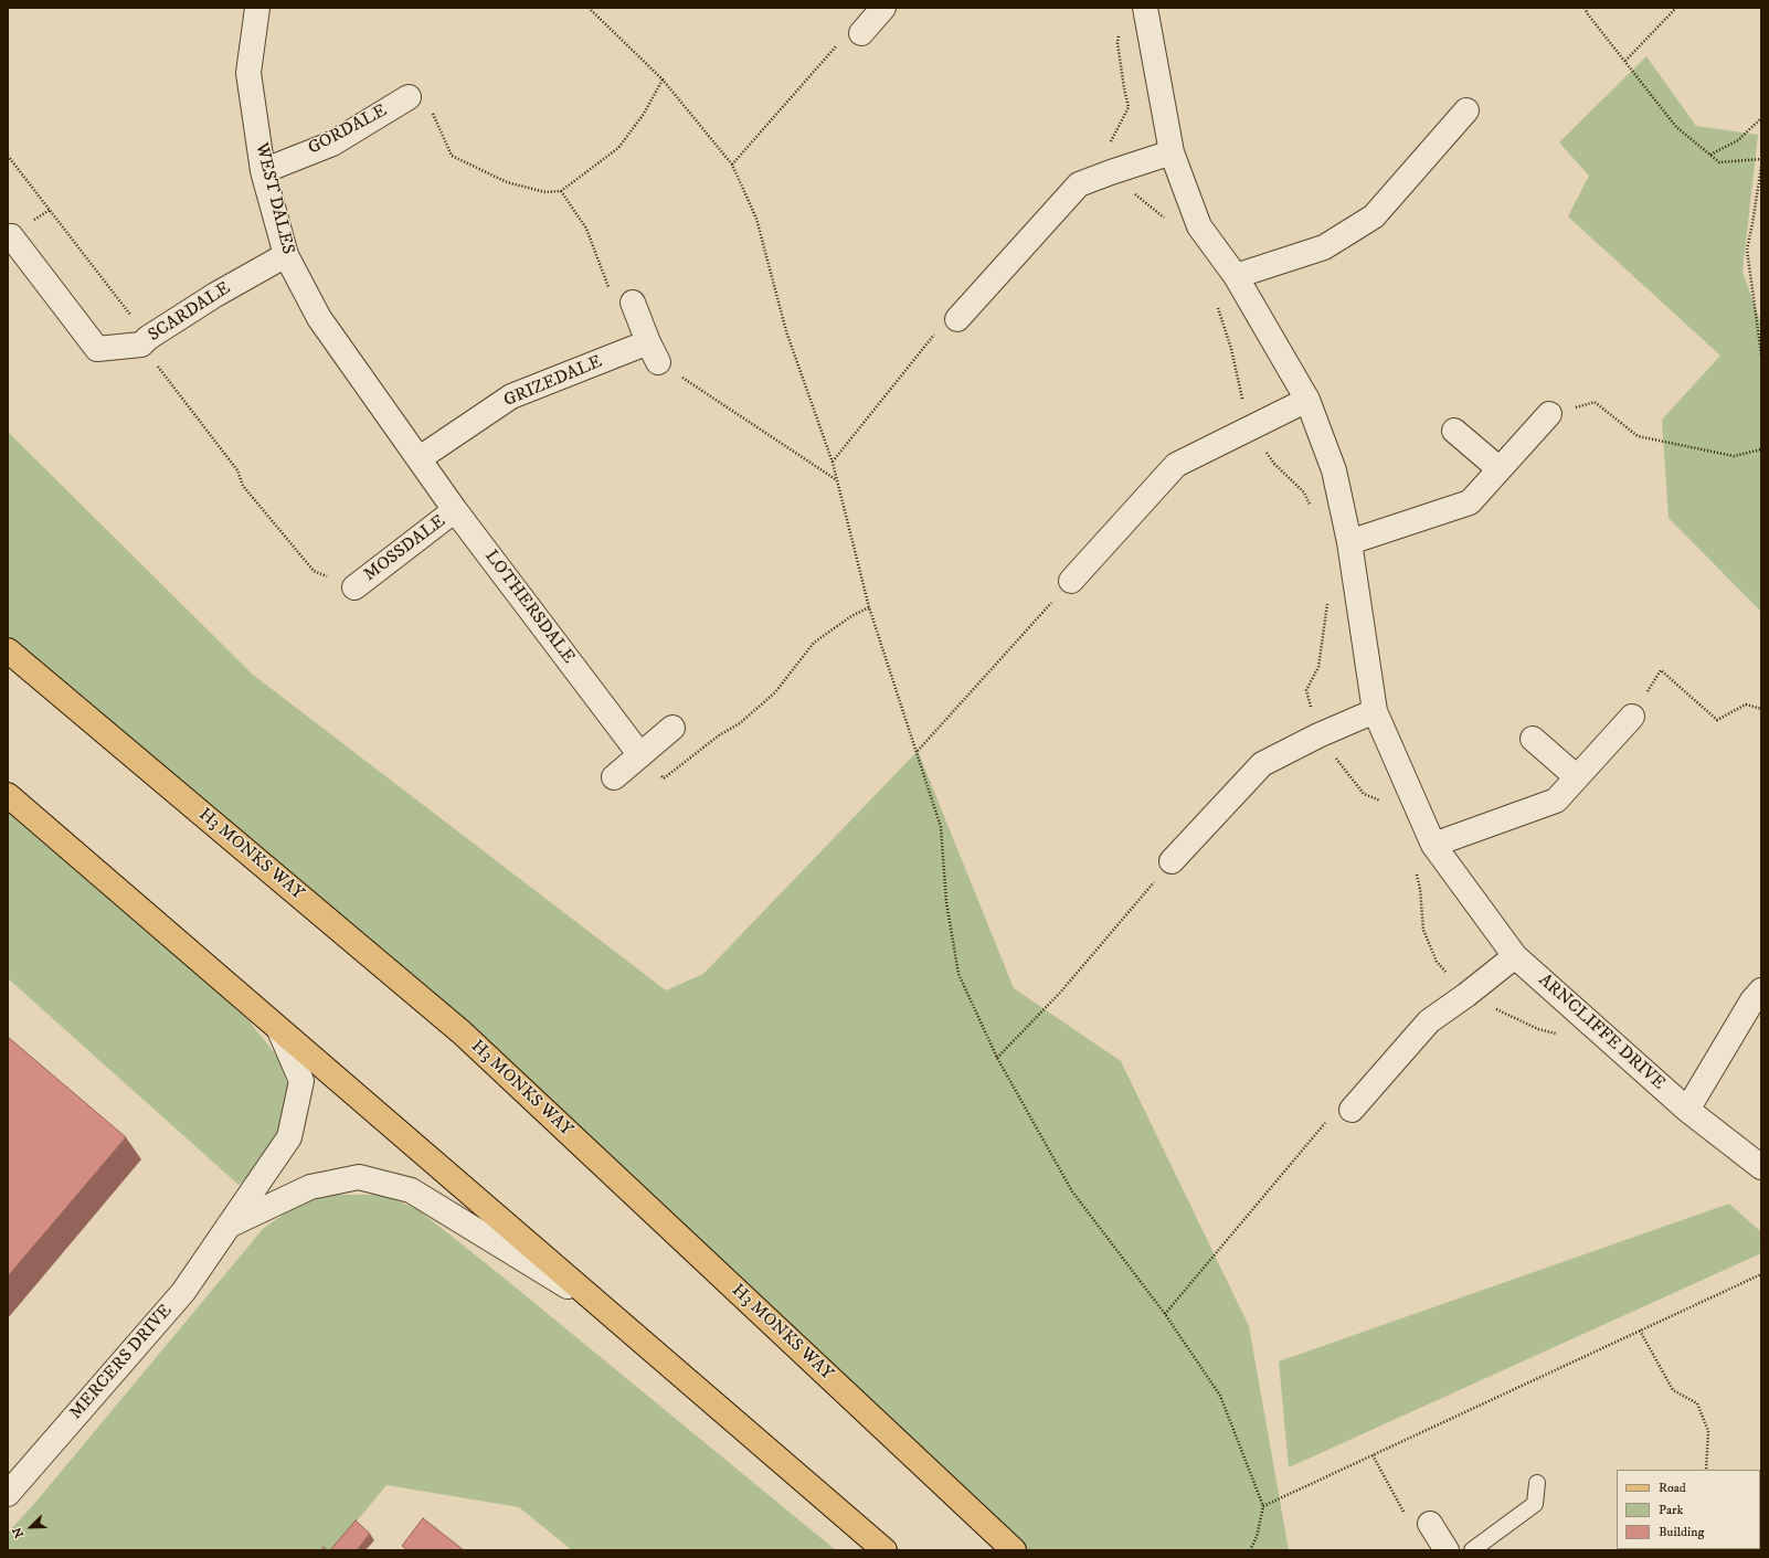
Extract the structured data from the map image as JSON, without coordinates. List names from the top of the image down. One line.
{"streets":{"main road":["H3 MONKS WAY"],"street":["GORDALE","WEST DALES","SCARDALE","GRIZEDALE","MOSSDALE","LOTHERSDALE","ARNCLIFFE DRIVE","MERCERS DRIVE"]},"crossings":[["GORDALE","WEST DALES"],["WEST DALES","SCARDALE"],["WEST DALES","GRIZEDALE"],["WEST DALES","LOTHERSDALE"],["GRIZEDALE","LOTHERSDALE"],["MOSSDALE","LOTHERSDALE"]],"legend":["Road","Park","Building"],"north":"bottom left"}
